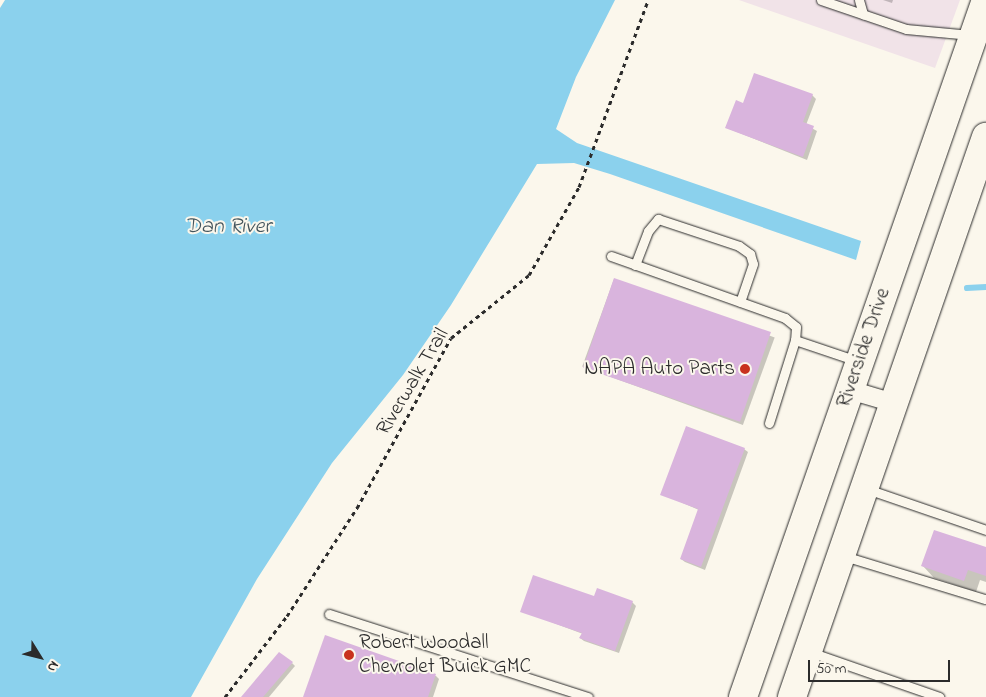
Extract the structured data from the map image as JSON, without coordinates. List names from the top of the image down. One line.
{"streets":{"main road":["Riverside Drive"],"path":["Riverwalk Trail"]},"water":["Dan River"],"places":["NAPA Auto Parts","Robert Woodall Chevrolet Buick GMC"],"scale_bar":"50 m","north":"bottom right"}
